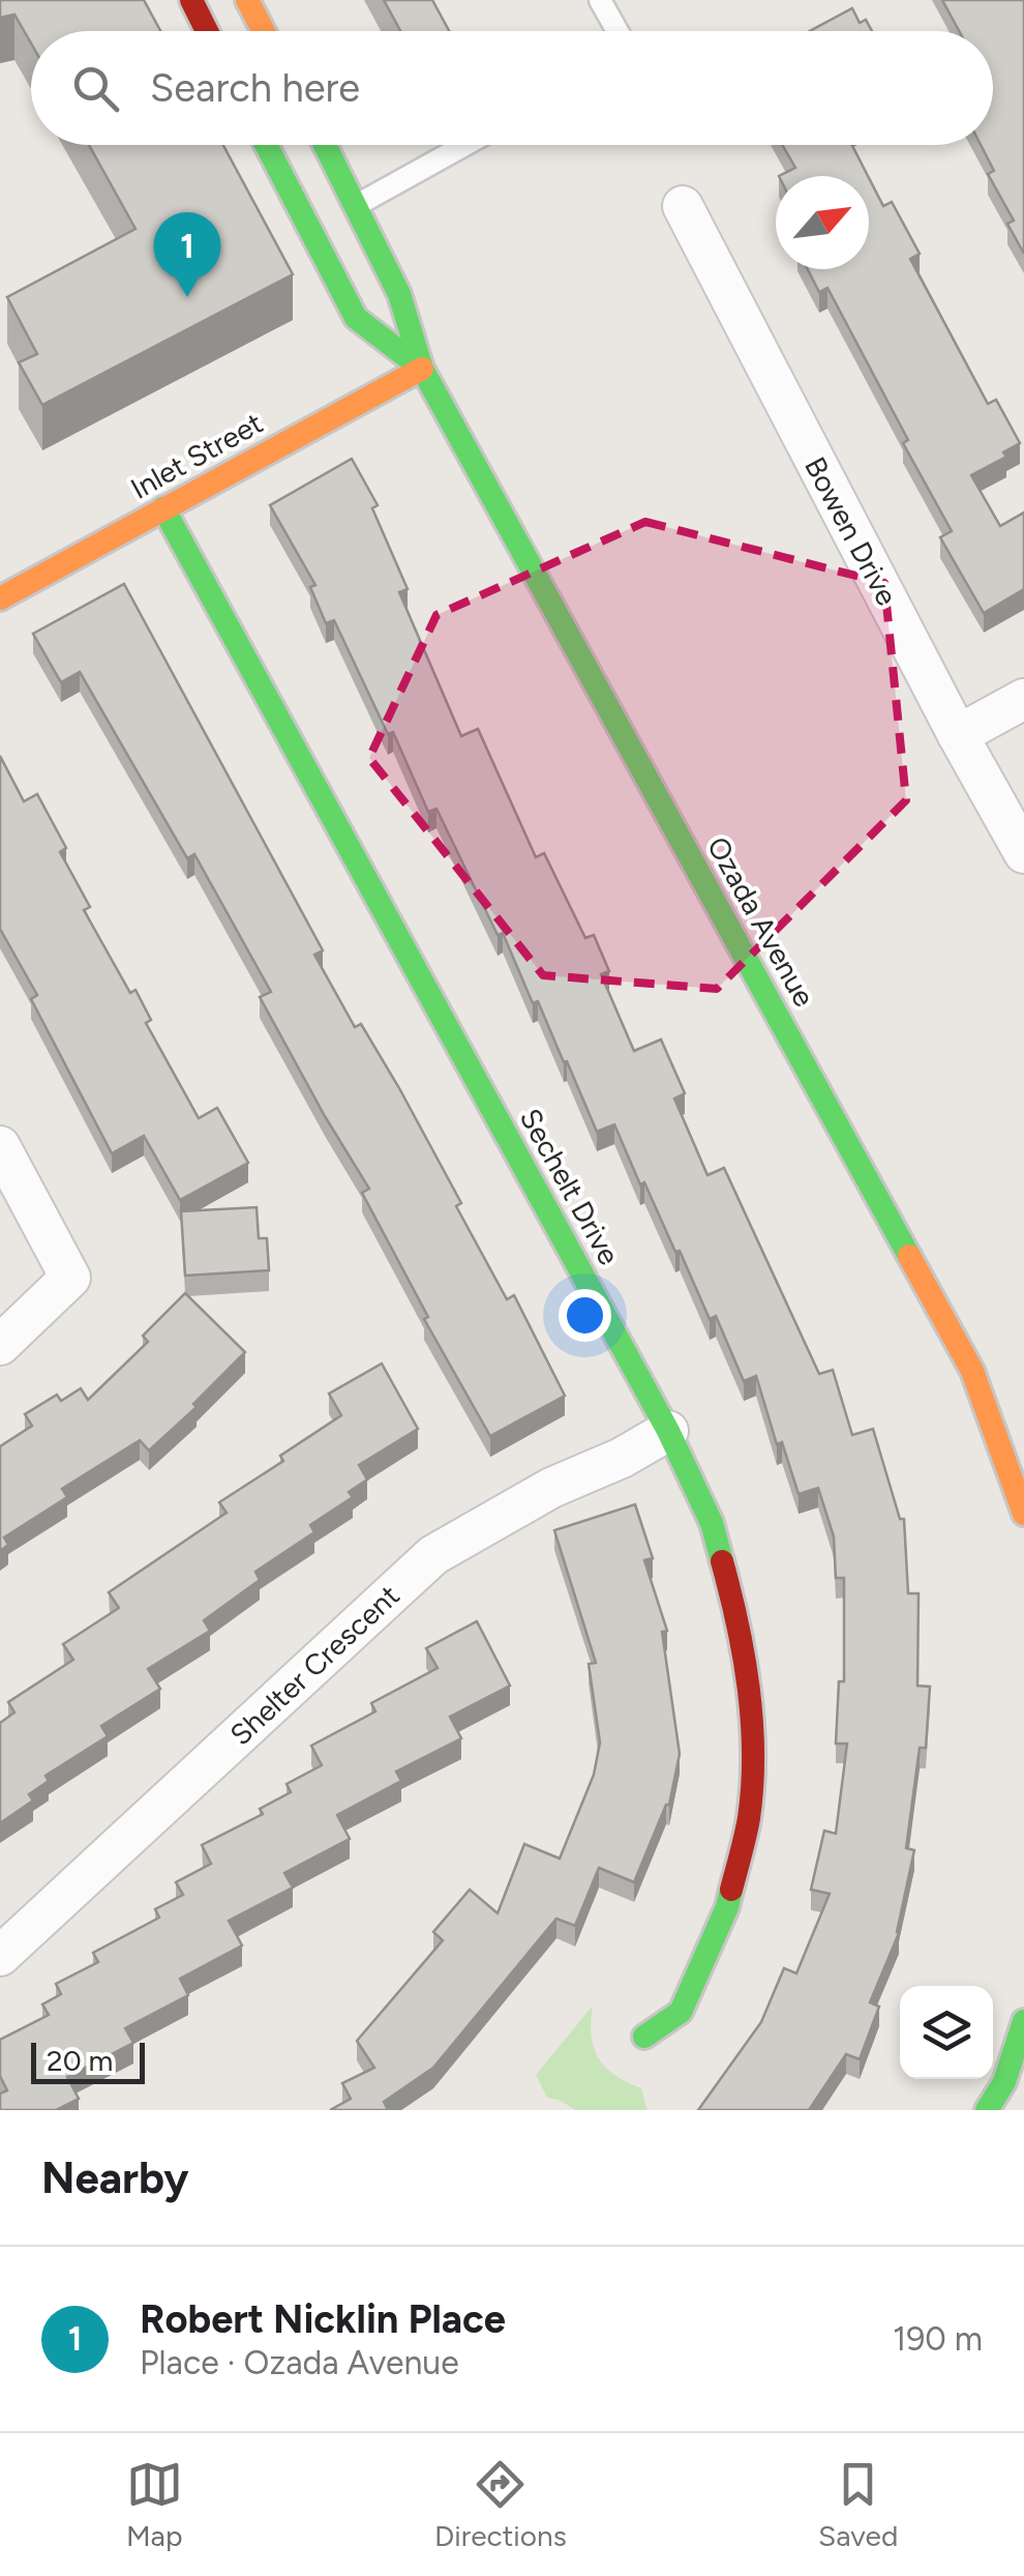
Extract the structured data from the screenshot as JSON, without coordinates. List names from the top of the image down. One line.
{"streets":{"street":["Inlet Street","Bowen Drive","Ozada Avenue","Sechelt Drive","Shelter Crescent"]},"crossings":[["Inlet Street","Ozada Avenue"],["Inlet Street","Sechelt Drive"],["Sechelt Drive","Shelter Crescent"]],"scale_bar":"20 m","north":"top right","page":{"search":"Search here","pins":"1","scale":"20 m","heading":"Nearby","list":[{"mark":"1","name":"Robert Nicklin Place","note":"Place · Ozada Avenue","value":"190 m"}],"nav":["Map","Directions","Saved"]}}
